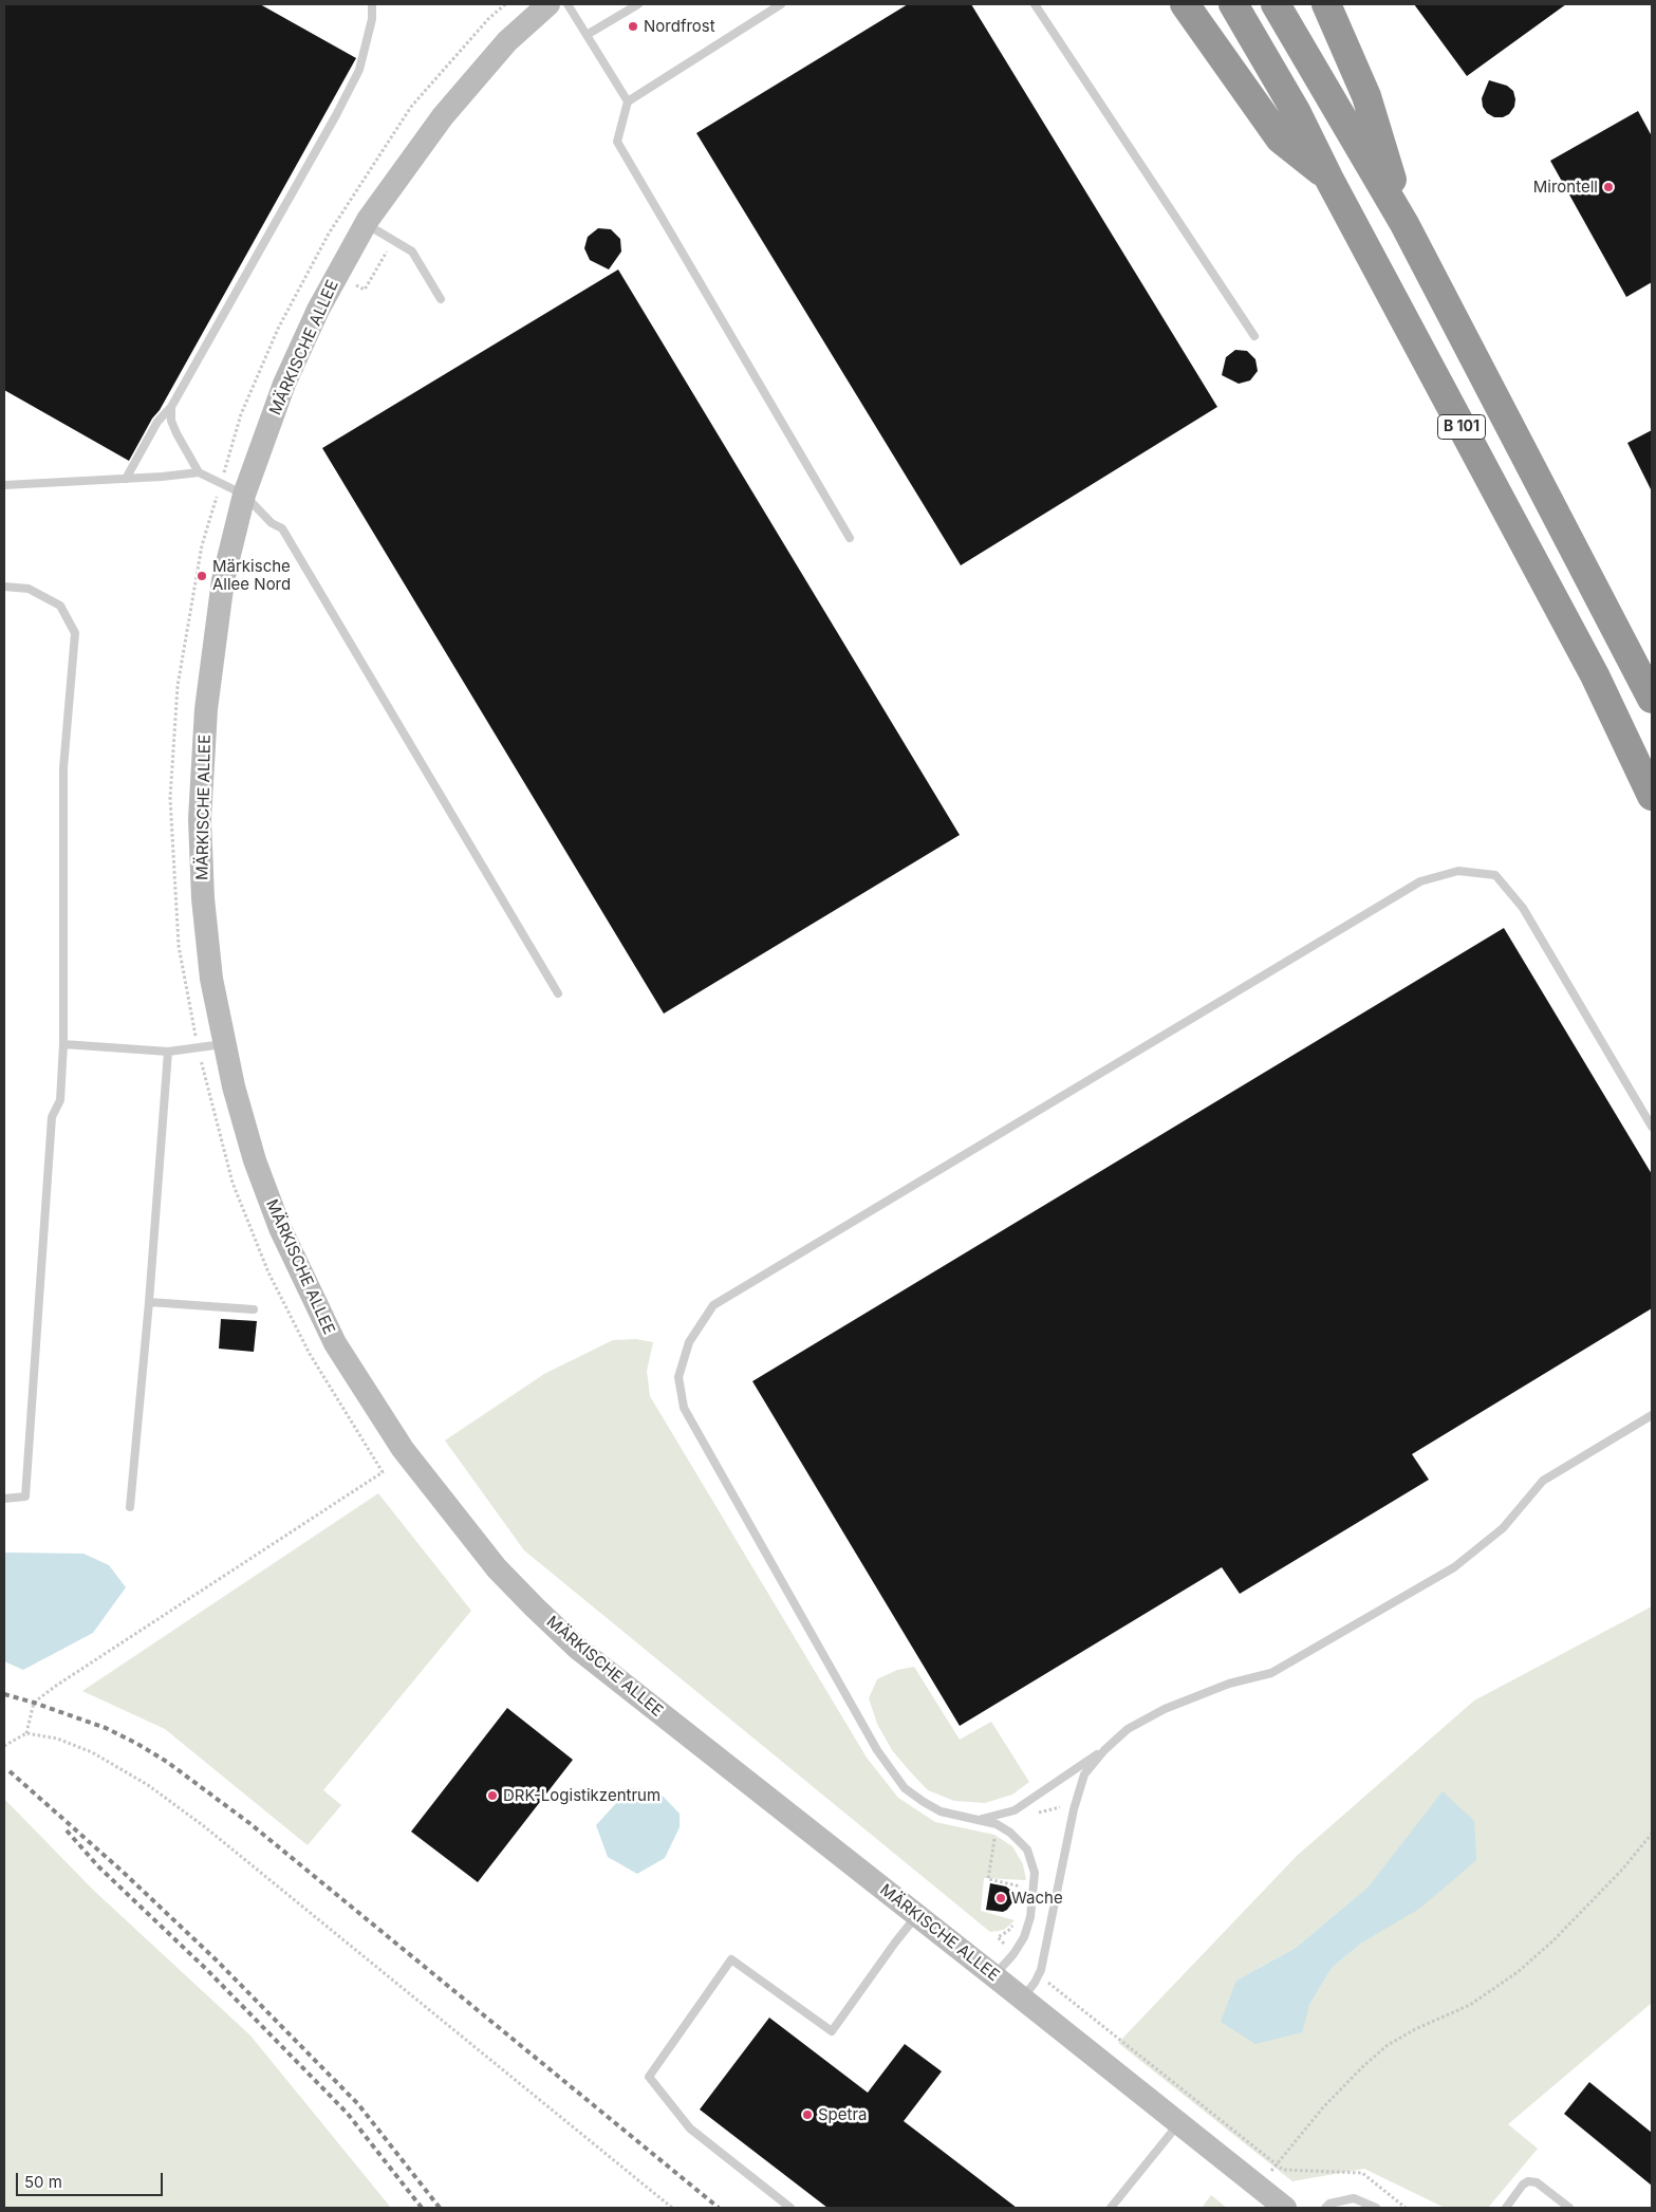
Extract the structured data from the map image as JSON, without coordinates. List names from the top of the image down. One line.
{"streets":{"highway":["B 101"],"street":["MÄRKISCHE ALLEE"]},"places":["Nordfrost","Mirontell","Märkische Allee Nord","DRK-Logistikzentrum","Wache","Spetra"],"scale_bar":"50 m"}
